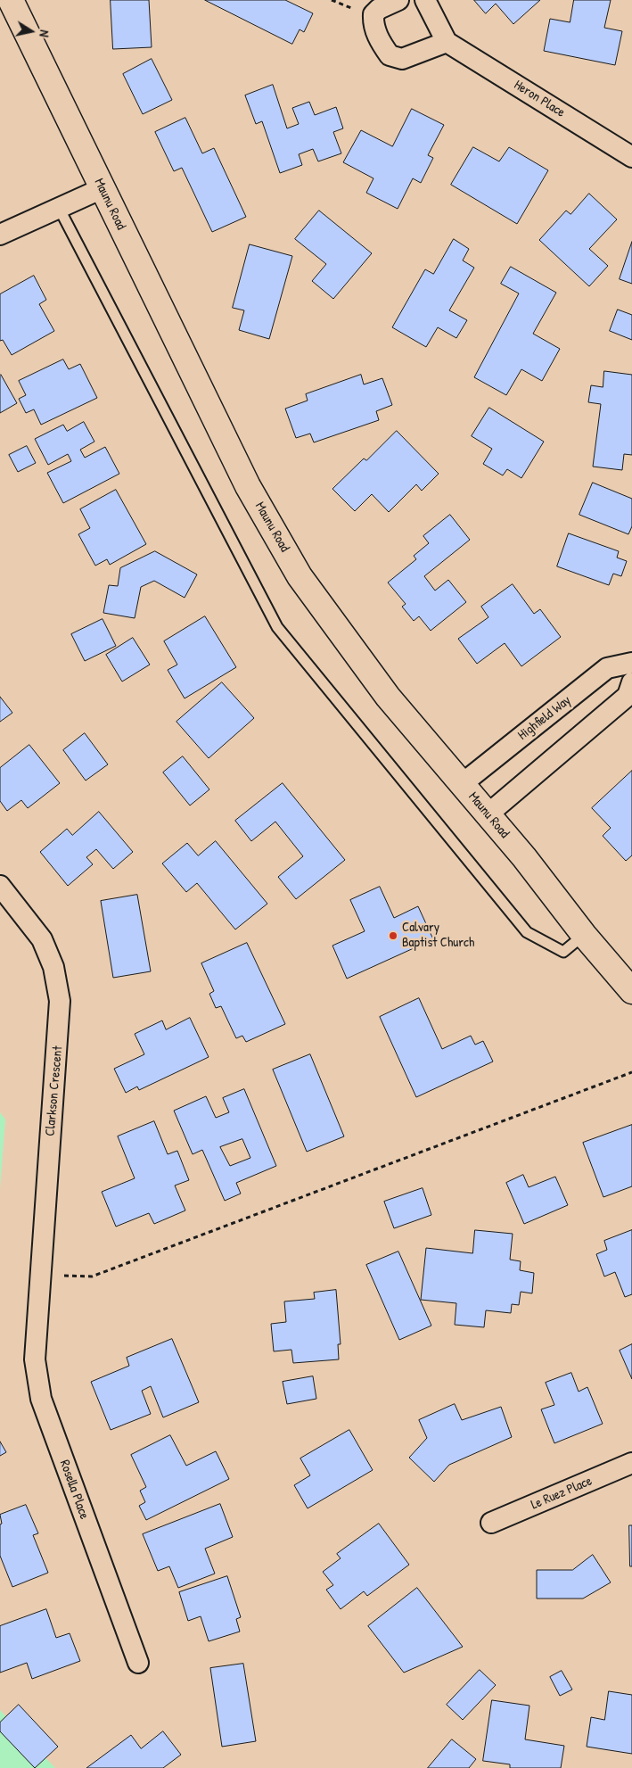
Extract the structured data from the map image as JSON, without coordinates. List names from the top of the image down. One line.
{"streets":{"main road":["Maunu Road"],"street":["Heron Place","Highfield Way","Clarkson Crescent","Rosella Place","Le Ruez Place"]},"crossings":[["Maunu Road","Highfield Way"],["Clarkson Crescent","Rosella Place"]],"places":["Calvary Baptist Church"],"north":"right"}
